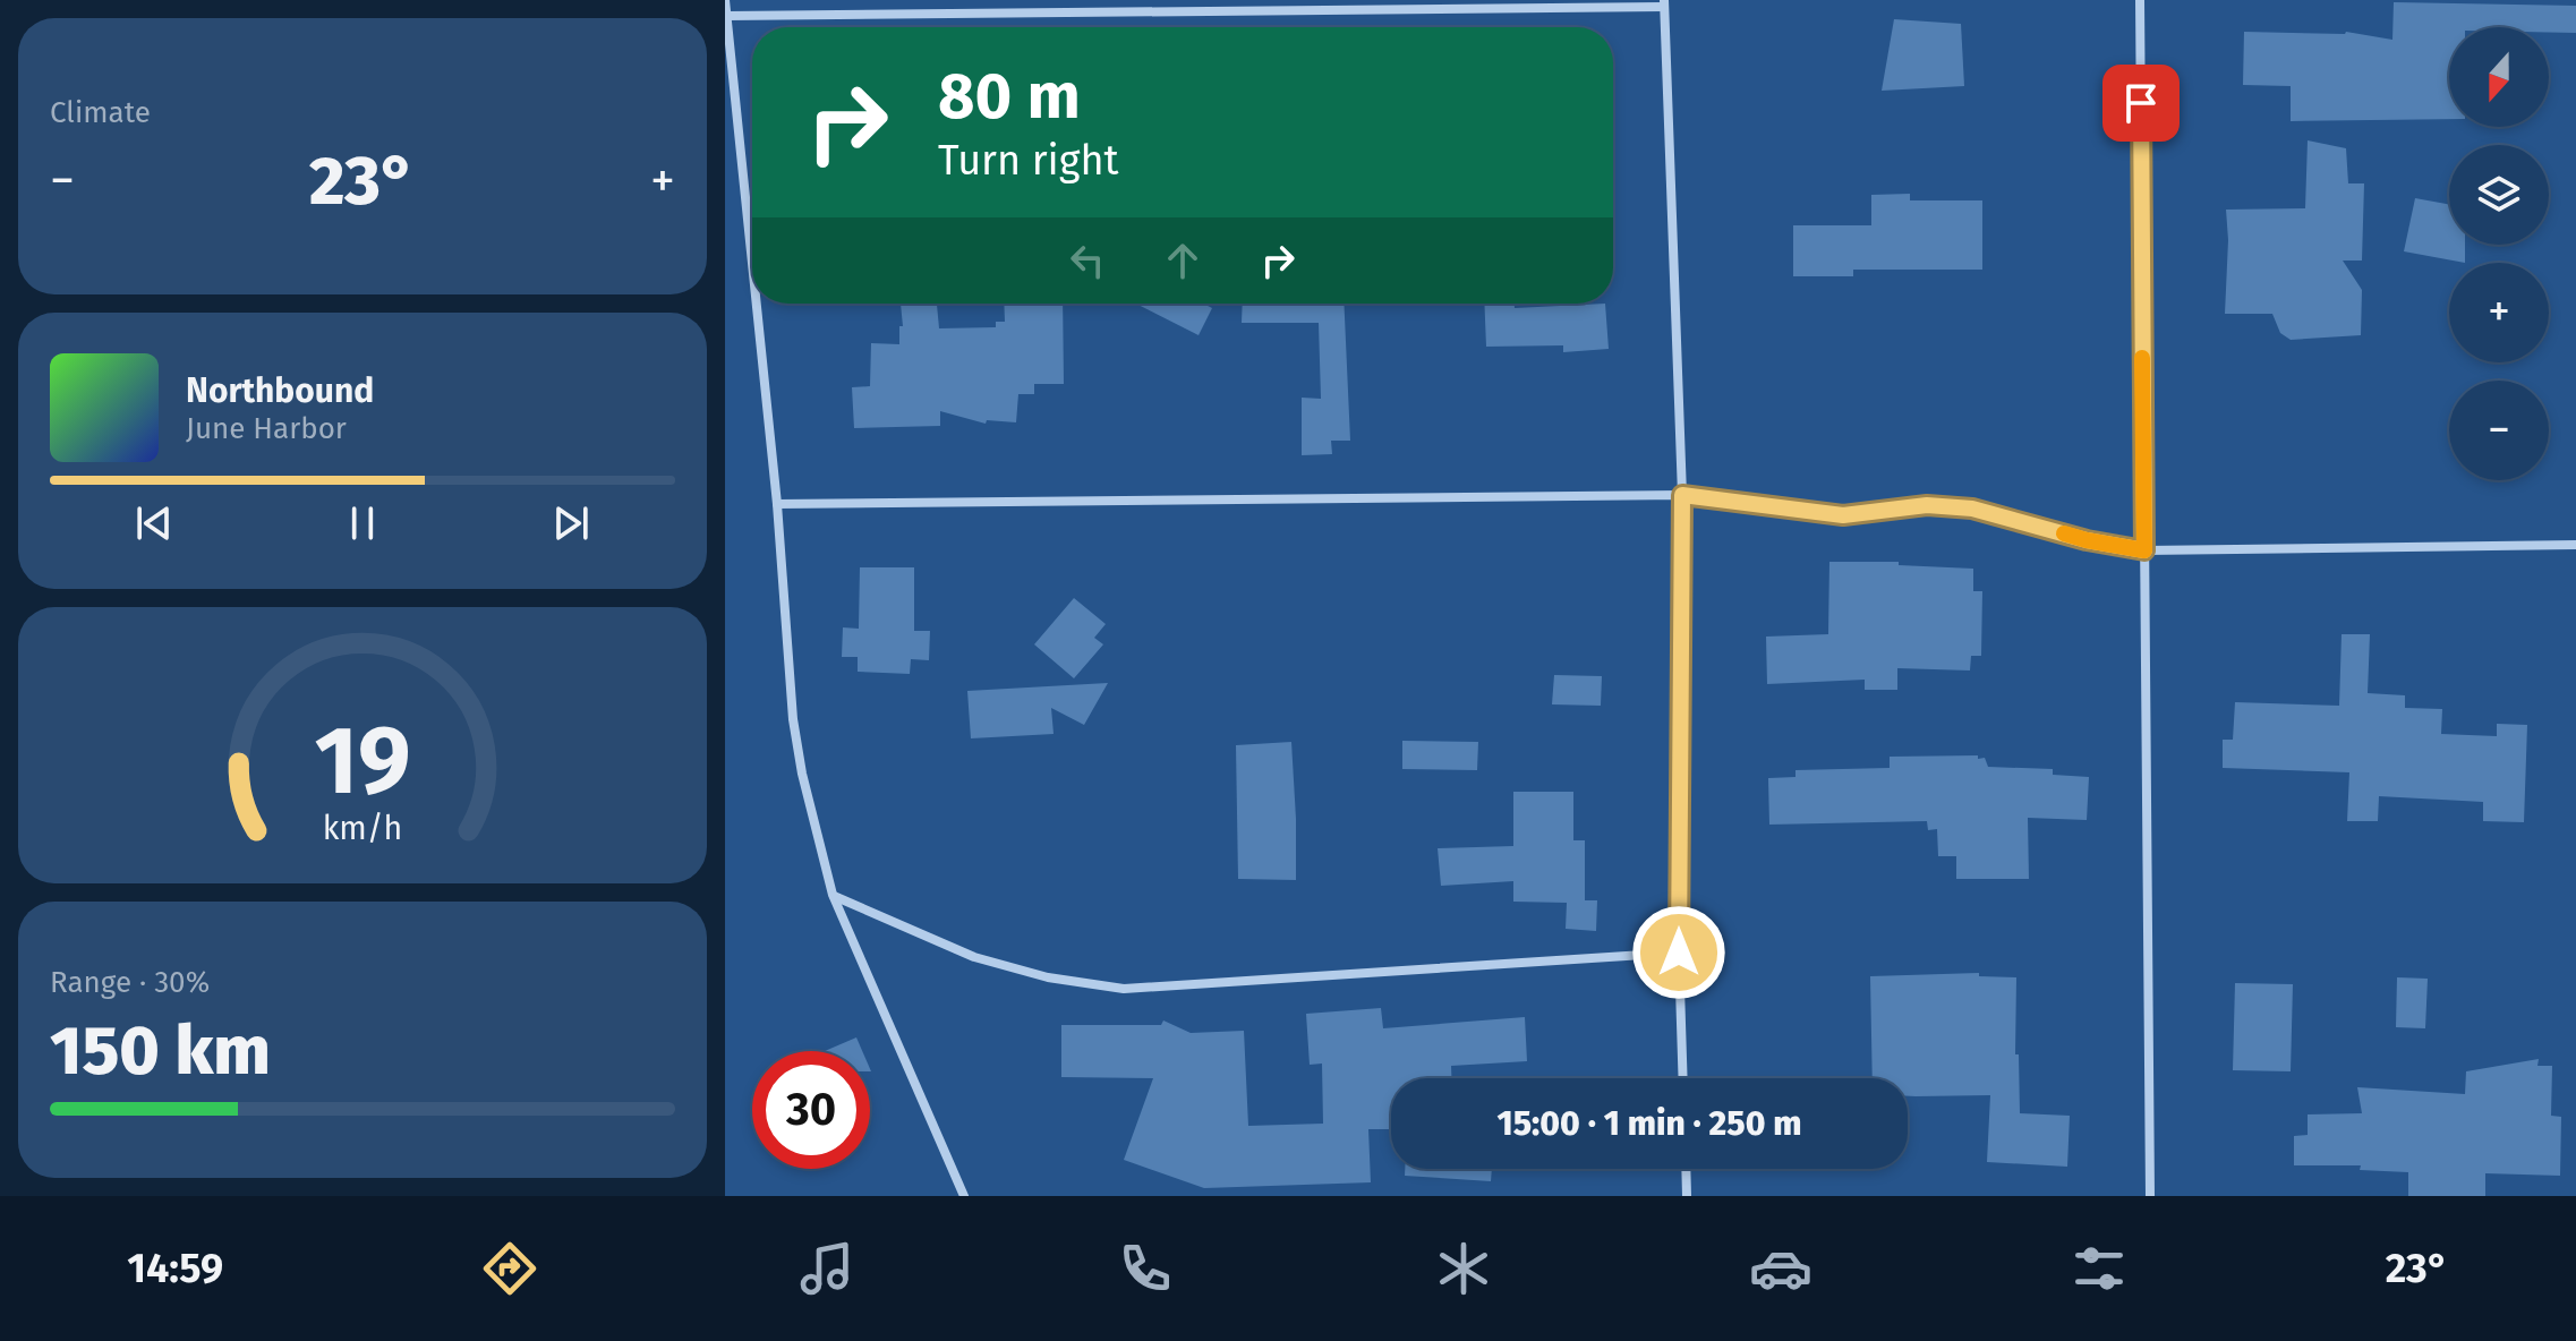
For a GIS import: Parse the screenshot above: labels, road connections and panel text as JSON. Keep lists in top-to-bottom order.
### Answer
{
  "north": "bottom",
  "page": {
    "tile": [
      "Climate",
      ["Range · 30%", "150 km"]
    ],
    "map_buttons": ["+", "−"],
    "turn": ["80 m", "Turn right"],
    "heat": ["−", "23°", "+"],
    "song": ["Northbound", "June Harbor"],
    "limit": "30",
    "trip": "15:00 · 1 min · 250 m",
    "tabs": ["14:59", "23°"],
    "gauge": ["19", "km/h"]
  }
}
